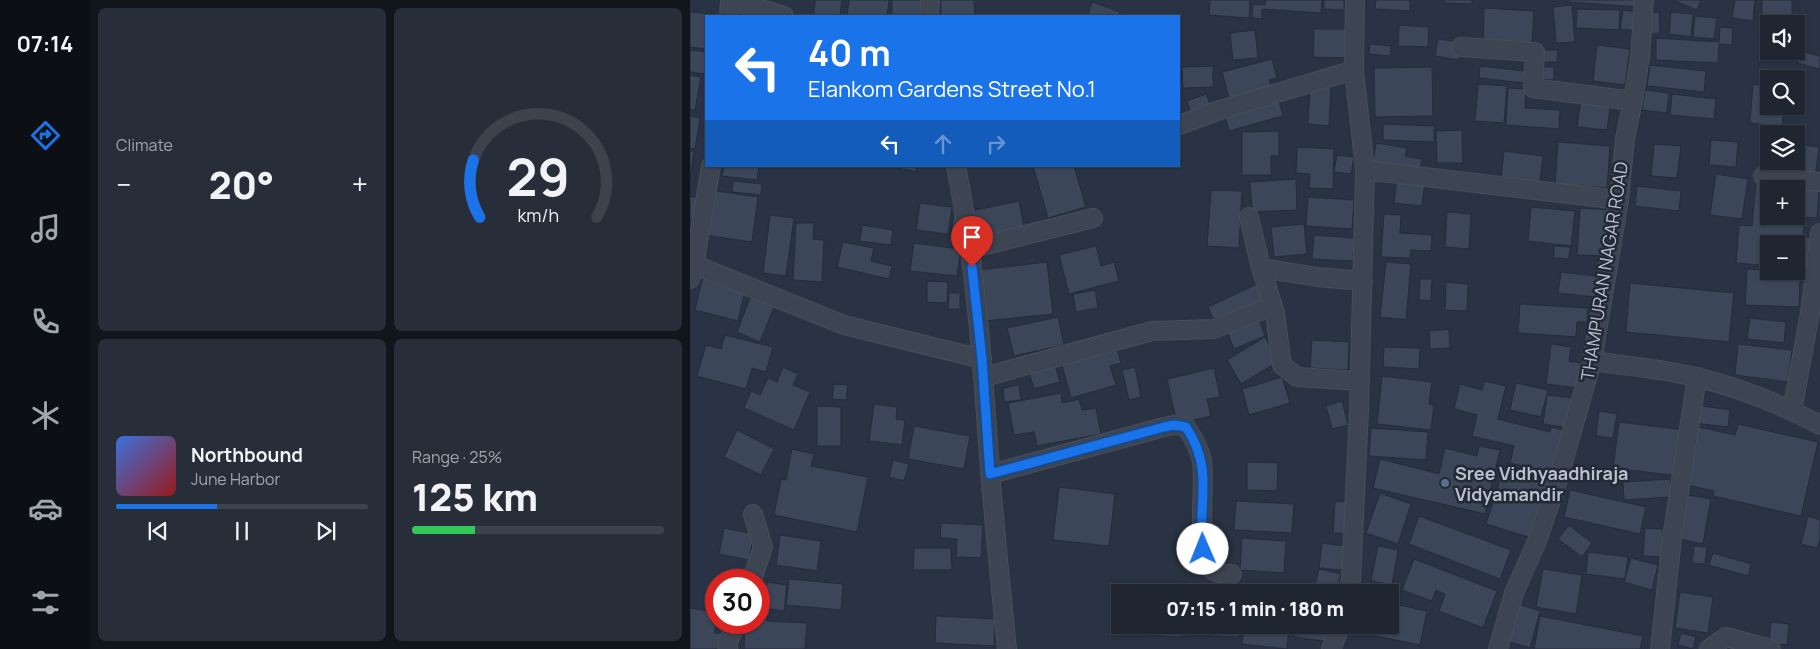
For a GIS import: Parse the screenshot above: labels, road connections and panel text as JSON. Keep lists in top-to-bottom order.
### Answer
{
  "streets": {
    "street": ["THAMPURAN NAGAR ROAD"]
  },
  "places": ["Sree Vidhyaadhiraja Vidyamandir"],
  "page": {
    "tabs": "07:14",
    "tile": [
      "Climate",
      ["Range · 25%", "125 km"]
    ],
    "map_buttons": ["+", "−"],
    "turn": ["40 m", "Elankom Gardens Street No.1"],
    "heat": ["−", "20°", "+"],
    "song": ["Northbound", "June Harbor"],
    "limit": "30",
    "trip": "07:15 · 1 min · 180 m",
    "gauge": ["29", "km/h"]
  }
}
